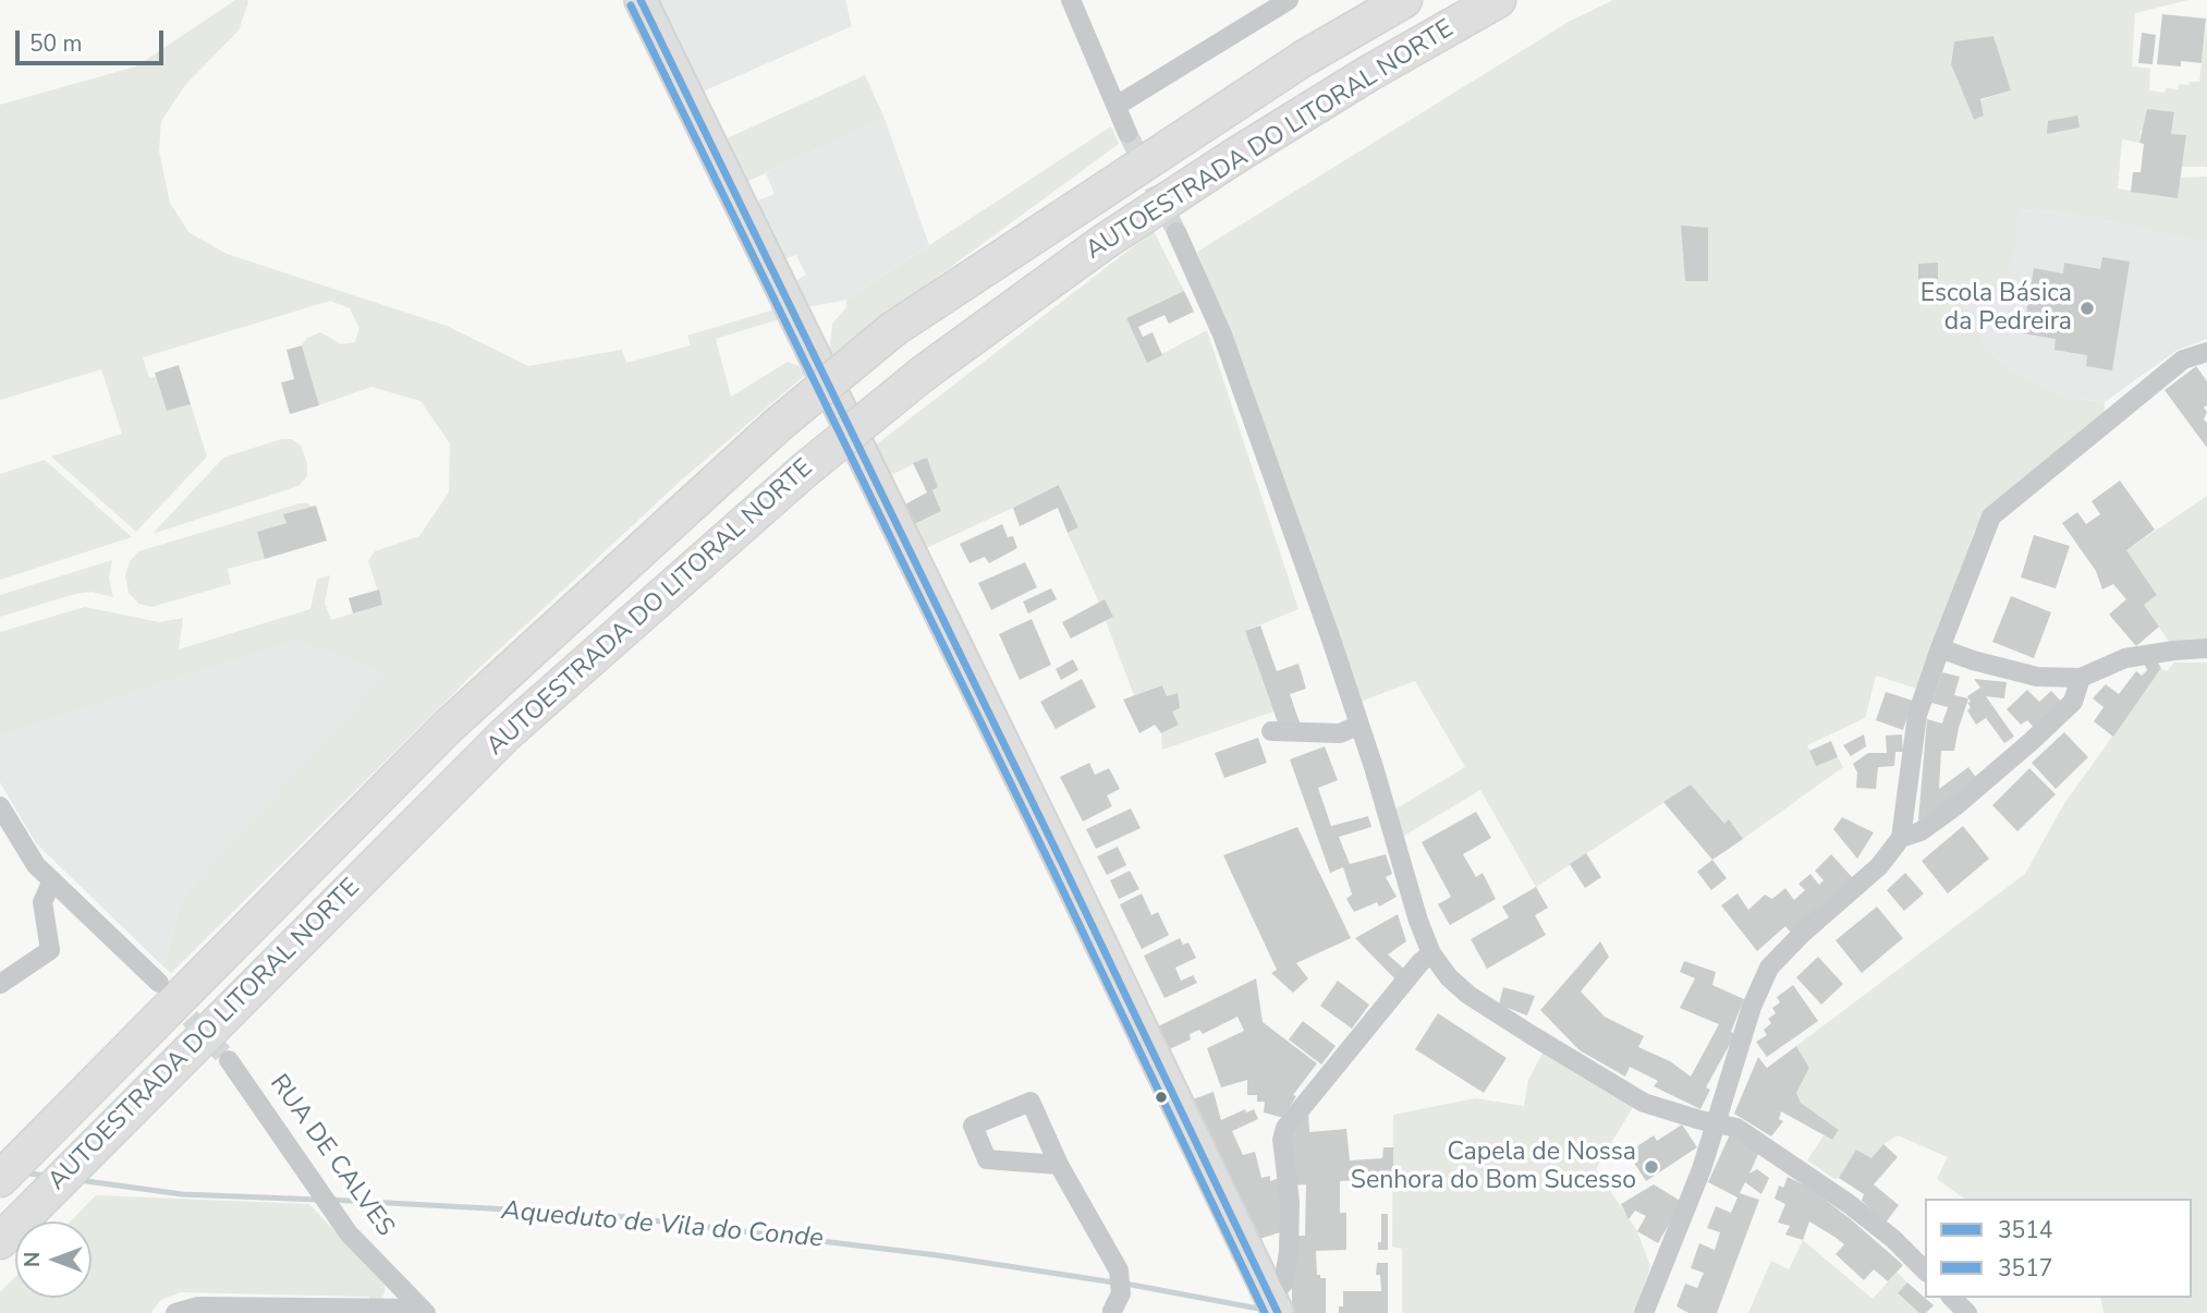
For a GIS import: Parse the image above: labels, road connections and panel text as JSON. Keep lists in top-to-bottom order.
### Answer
{
  "streets": {
    "highway": ["AUTOESTRADA DO LITORAL NORTE"],
    "street": ["RUA DE CALVES"]
  },
  "water": ["Aqueduto de Vila do Conde"],
  "places": ["Escola Básica da Pedreira", "Capela de Nossa Senhora do Bom Sucesso"],
  "lines": ["transit line 3514", "transit line 3517"],
  "legend": ["3514", "3517"],
  "scale_bar": "50 m",
  "north": "left"
}
